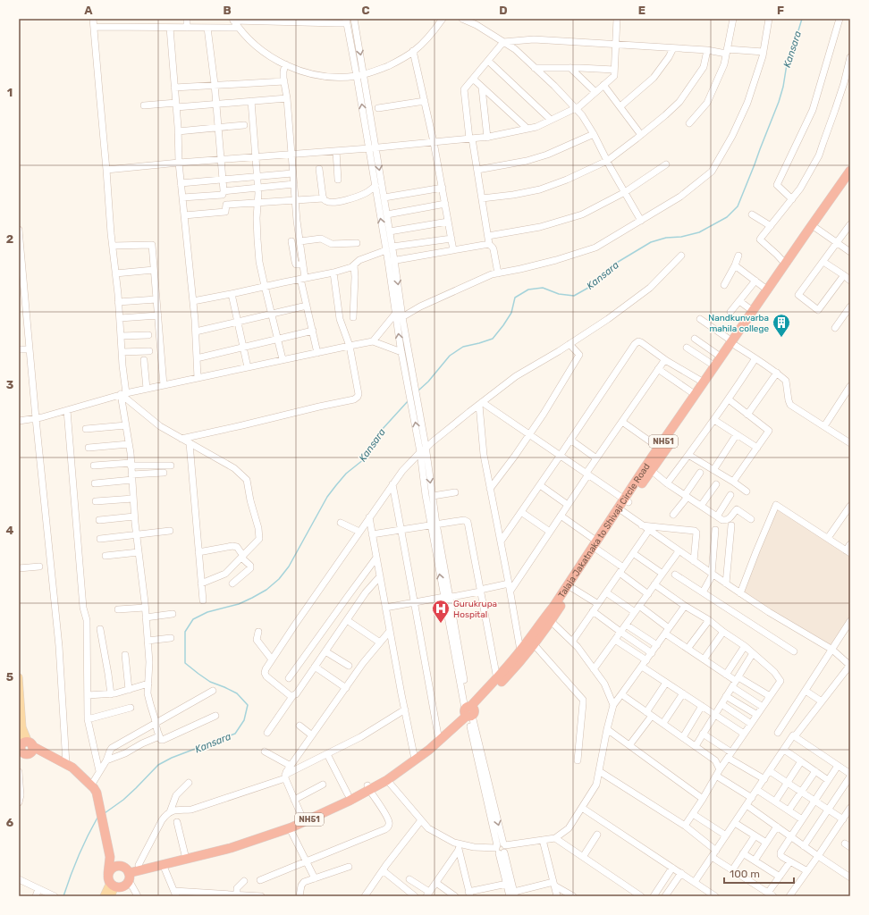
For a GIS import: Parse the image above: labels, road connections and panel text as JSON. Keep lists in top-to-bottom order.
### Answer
{
  "streets": {
    "highway": ["NH51", "Talaja Jakatnaka to Shivaji Circle Road"]
  },
  "crossings": [
    ["NH51", "Talaja Jakatnaka to Shivaji Circle Road"]
  ],
  "water": ["Kansara"],
  "places": {
    "building": ["Nandkunvarba mahila college"],
    "hospital": ["Gurukrupa Hospital"]
  },
  "scale_bar": "100 m",
  "grid": {
    "columns": [
      "A",
      "B",
      "C",
      "D",
      "E",
      "F"
    ],
    "rows": [
      "1",
      "2",
      "3",
      "4",
      "5",
      "6"
    ]
  }
}
